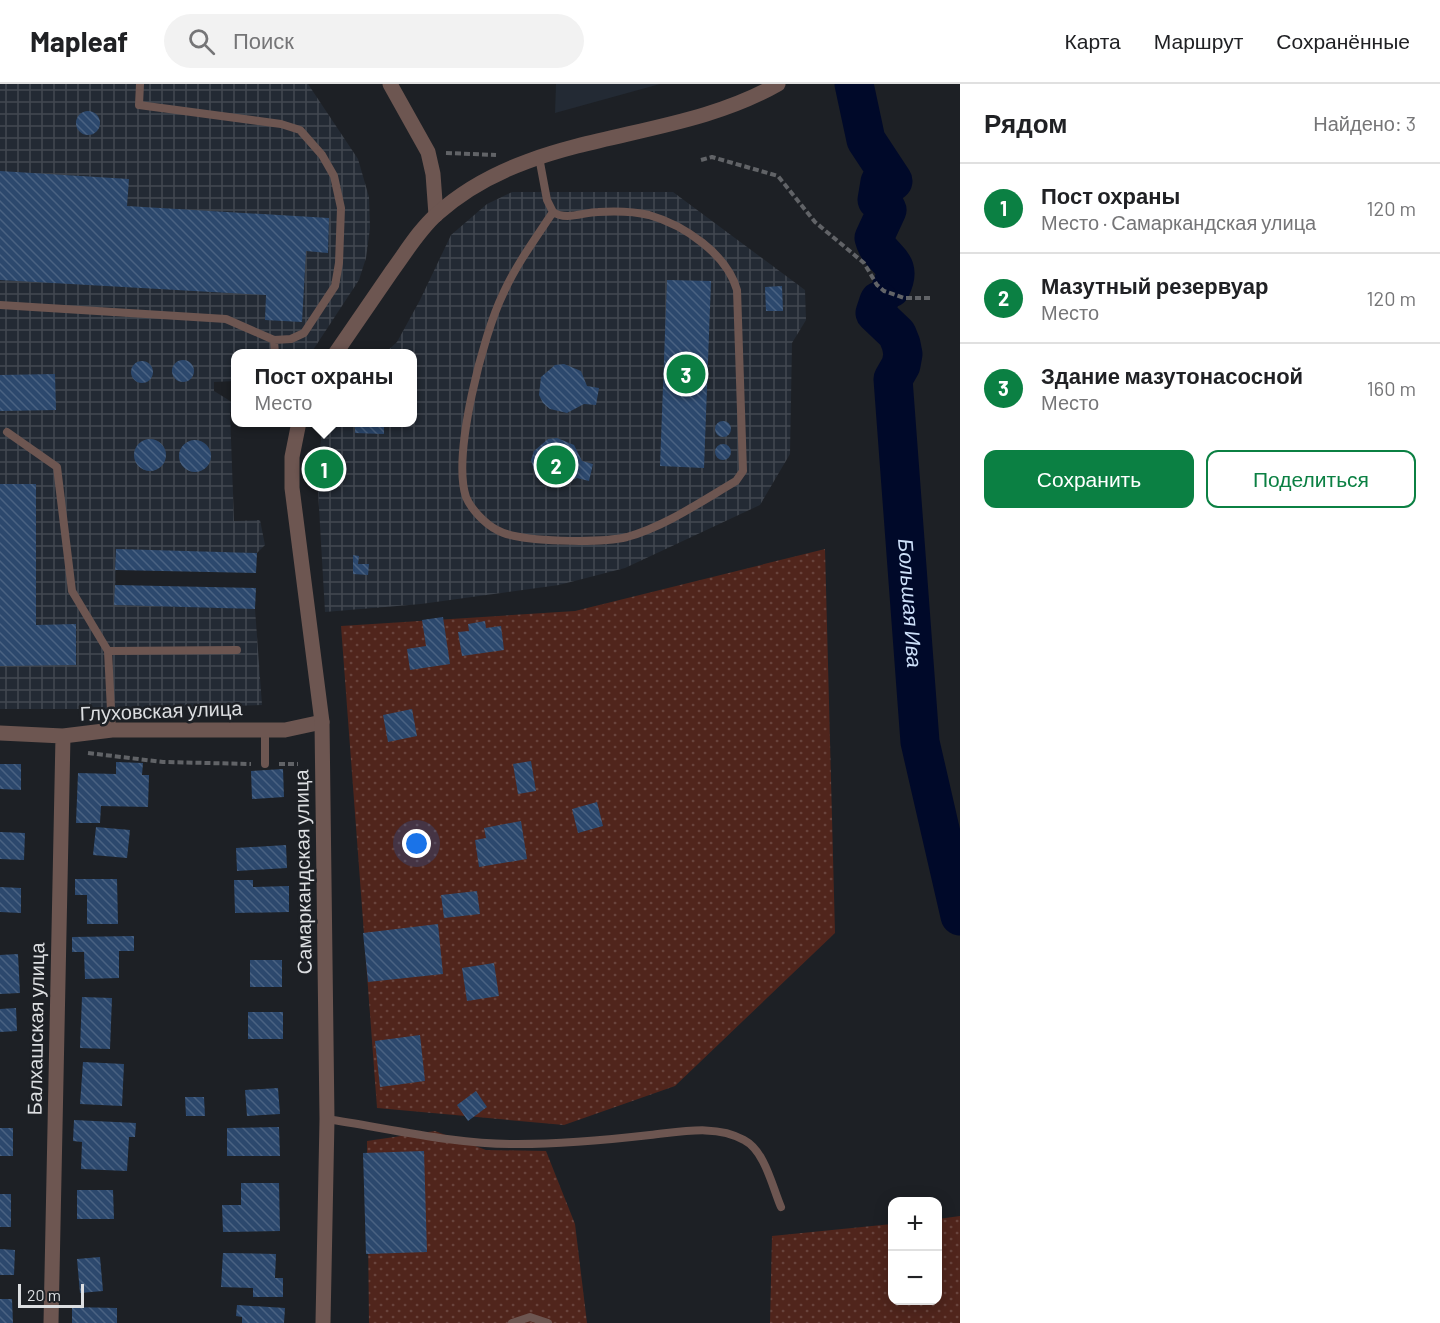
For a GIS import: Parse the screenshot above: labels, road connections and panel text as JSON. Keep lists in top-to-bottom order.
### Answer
{
  "streets": {
    "street": ["Глуховская улица", "Самаркандская улица", "Балхашская улица"]
  },
  "crossings": [
    ["Глуховская улица", "Самаркандская улица"],
    ["Глуховская улица", "Балхашская улица"]
  ],
  "water": ["Большая Ива"],
  "scale_bar": "20 m",
  "page": {
    "header": "Mapleaf",
    "search": "Поиск",
    "nav": ["Карта", "Маршрут", "Сохранённые"],
    "heading": ["Рядом", "Найдено: 3"],
    "list": [
      {
        "mark": "1",
        "name": "Пост охраны",
        "note": "Место · Самаркандская улица",
        "value": "120 m"
      },
      {
        "mark": "2",
        "name": "Мазутный резервуар",
        "note": "Место",
        "value": "120 m"
      },
      {
        "mark": "3",
        "name": "Здание мазутонасосной",
        "note": "Место",
        "value": "160 m"
      }
    ],
    "popup": ["Пост охраны", "Место"],
    "pins": ["3", "2", "1"],
    "buttons": ["Сохранить", "Поделиться"],
    "map_buttons": ["+", "−"],
    "scale": "20 m"
  }
}
